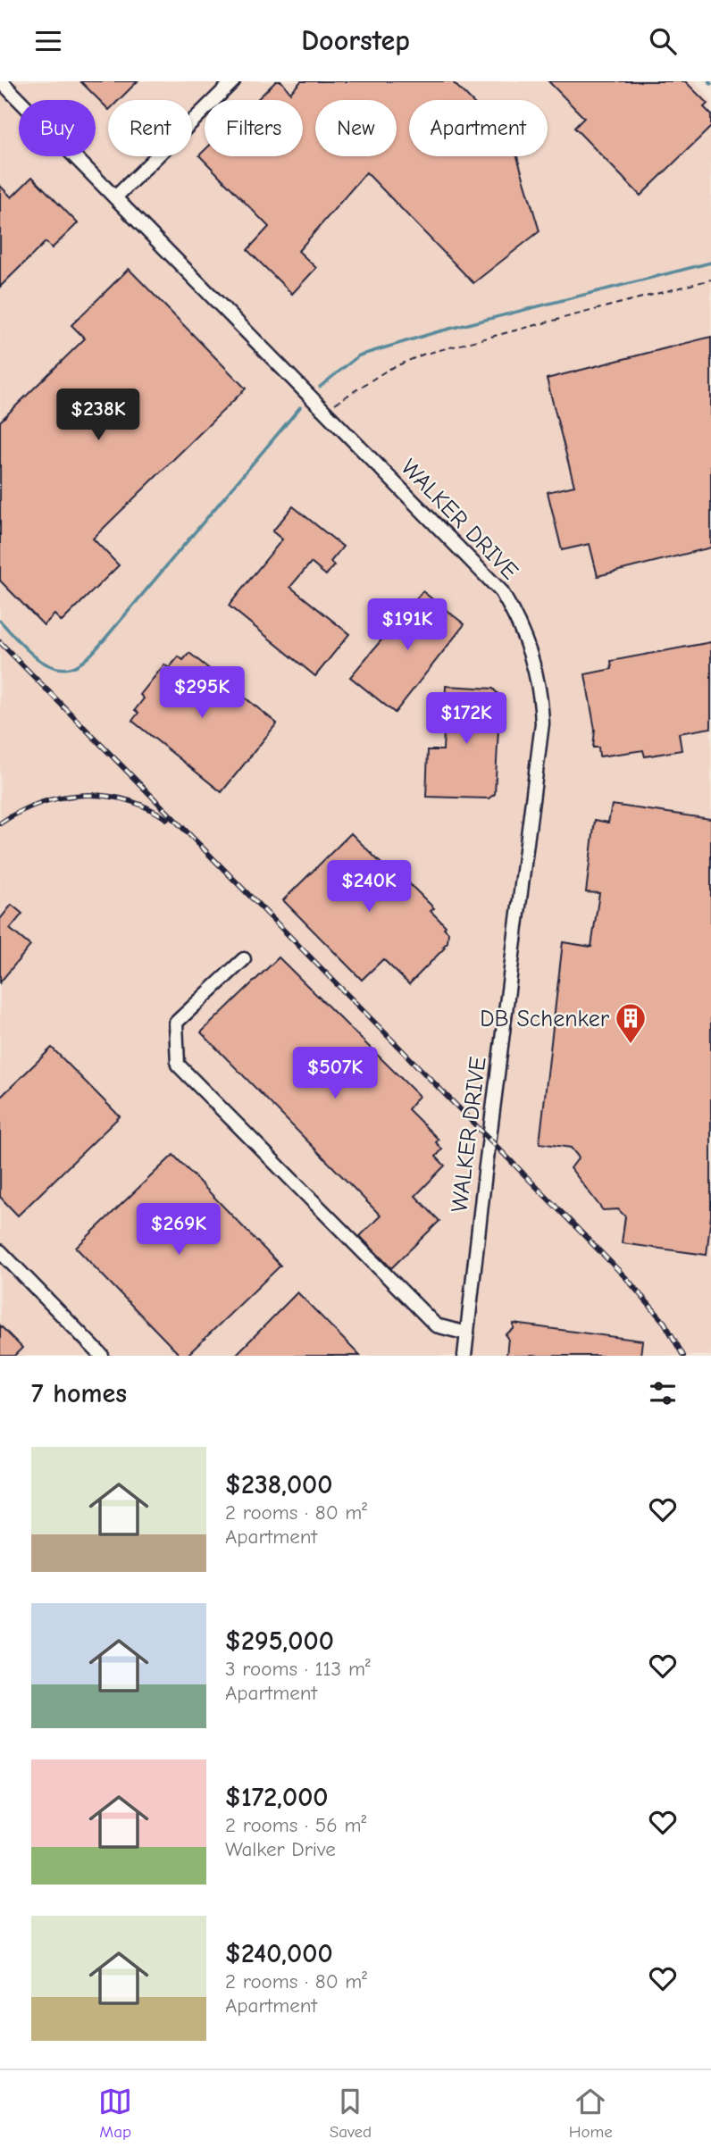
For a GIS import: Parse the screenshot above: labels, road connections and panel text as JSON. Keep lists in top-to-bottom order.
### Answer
{
  "streets": {
    "street": ["WALKER DRIVE"]
  },
  "places": {
    "building": ["DB Schenker"]
  },
  "page": {
    "header": "Doorstep",
    "chip": [
      "Buy",
      "Rent",
      "Filters",
      "New",
      "Apartment"
    ],
    "price": [
      "$238K",
      "$191K",
      "$295K",
      "$172K",
      "$240K",
      "$507K",
      "$269K"
    ],
    "heading": "7 homes",
    "list": [
      {
        "name": "$238,000",
        "note": "2 rooms · 80 m² · Apartment"
      },
      {
        "name": "$295,000",
        "note": "3 rooms · 113 m² · Apartment"
      },
      {
        "name": "$172,000",
        "note": "2 rooms · 56 m² · Walker Drive"
      },
      {
        "name": "$240,000",
        "note": "2 rooms · 80 m² · Apartment"
      }
    ],
    "tabs": ["Map", "Saved", "Home"]
  }
}
